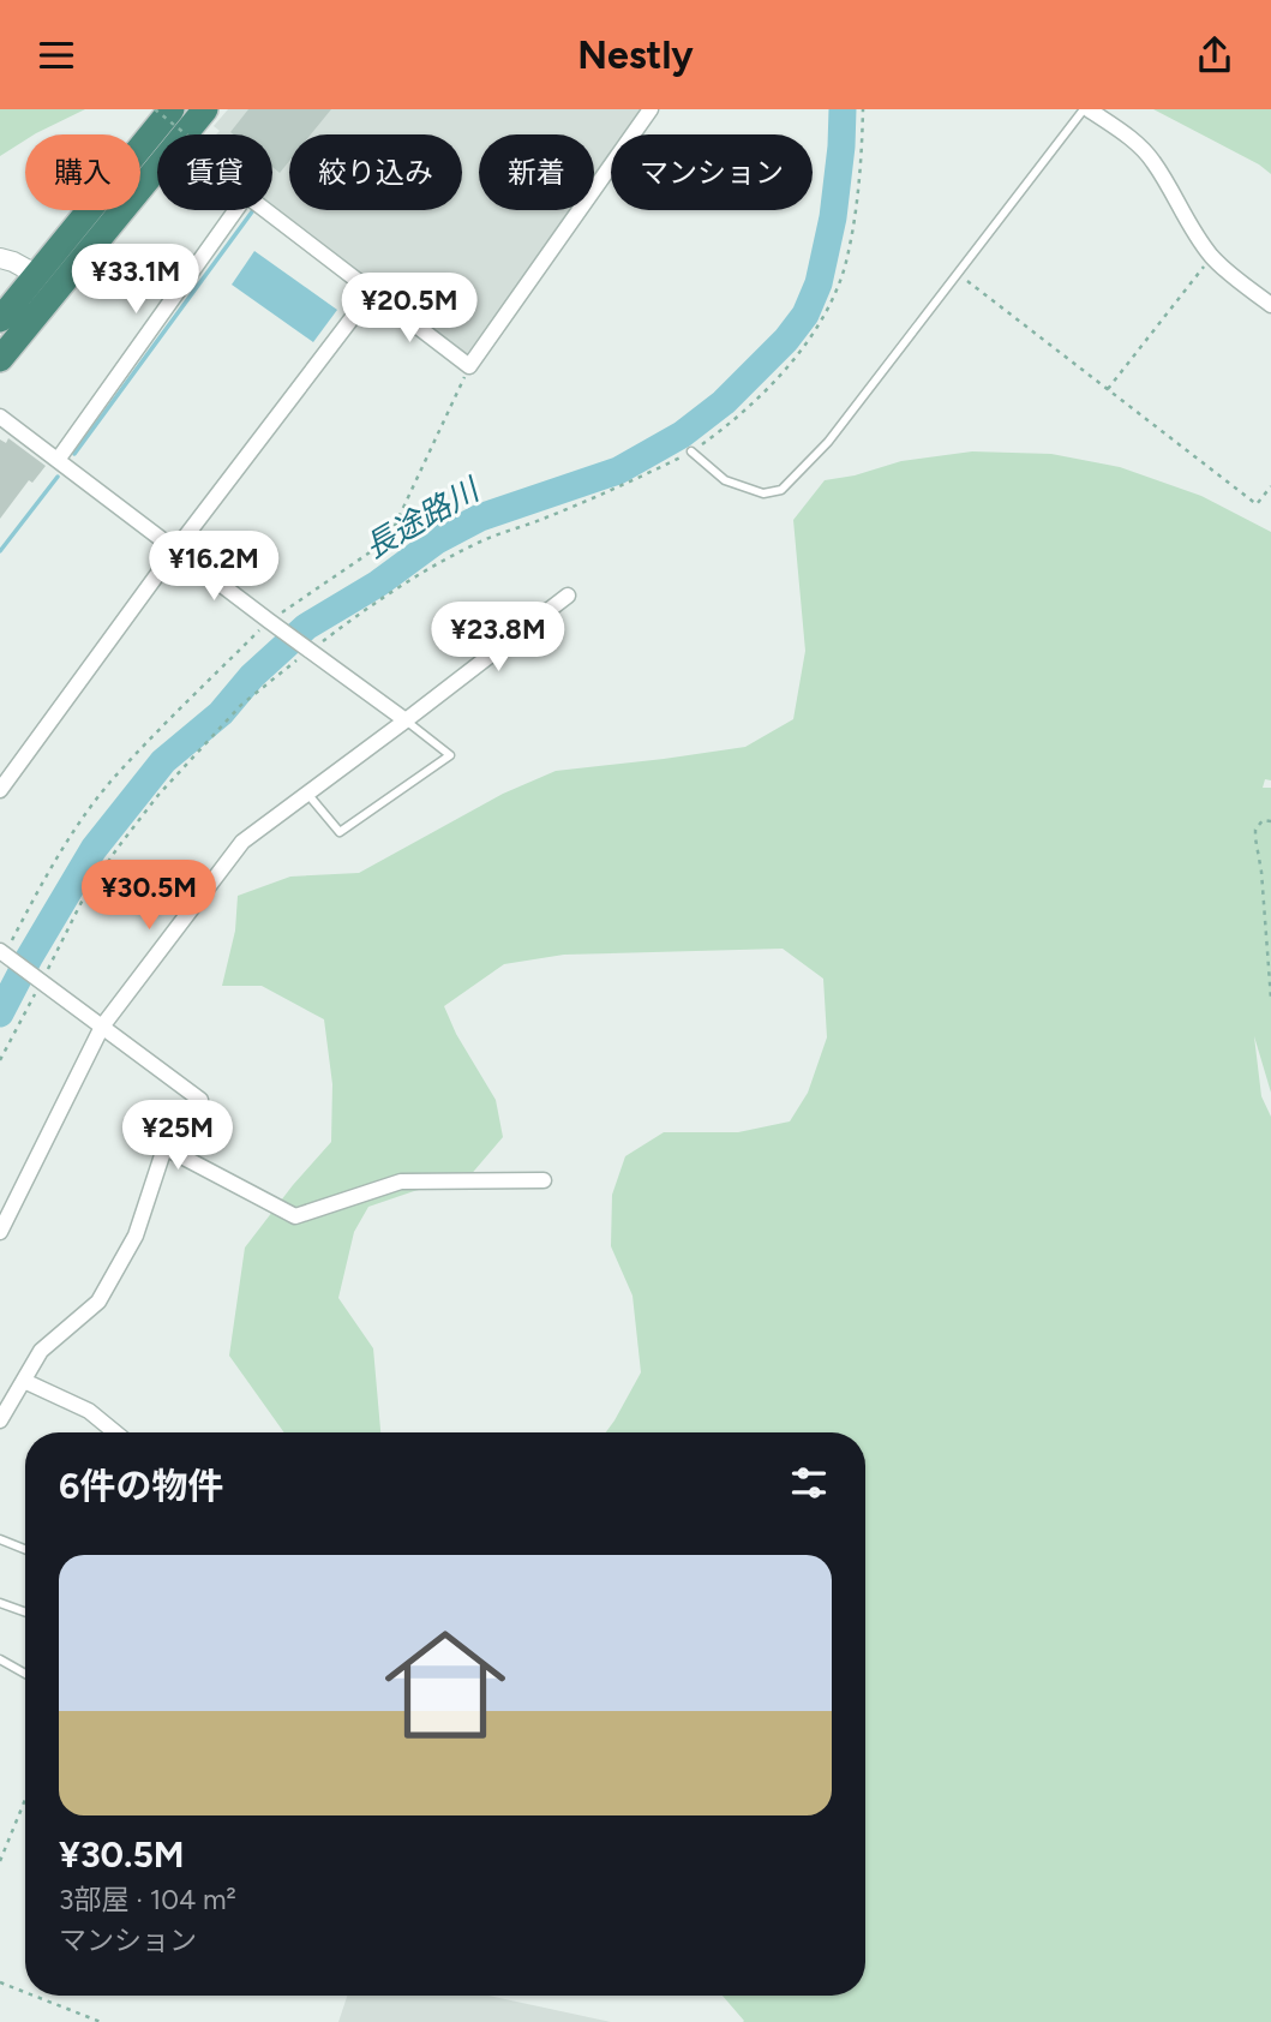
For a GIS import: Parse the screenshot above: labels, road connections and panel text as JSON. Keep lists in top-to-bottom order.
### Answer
{
  "water": ["長途路川"],
  "page": {
    "header": "Nestly",
    "chip": [
      "購入",
      "賃貸",
      "絞り込み",
      "新着",
      "マンション"
    ],
    "price": [
      "¥33.1M",
      "¥20.5M",
      "¥16.2M",
      "¥23.8M",
      "¥30.5M",
      "¥25M"
    ],
    "heading": "6件の物件",
    "list": [
      {
        "name": "¥30.5M",
        "note": "3部屋 · 104 m² · マンション"
      }
    ]
  }
}
